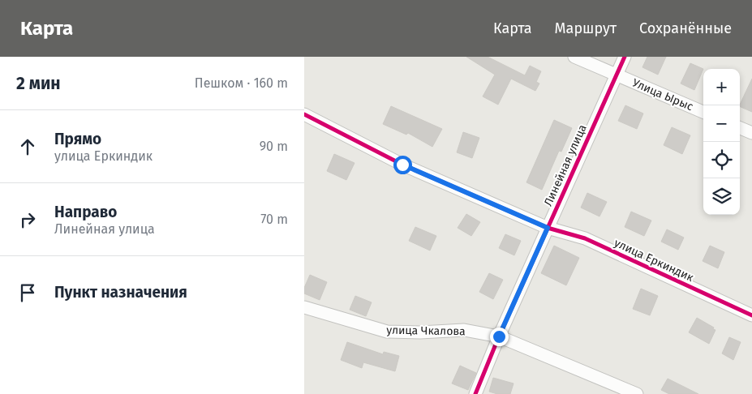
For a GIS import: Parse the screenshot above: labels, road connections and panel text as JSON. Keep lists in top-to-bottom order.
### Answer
{
  "streets": {
    "street": [
      "Улица Ырыс",
      "Линейная улица",
      "улица Еркиндик",
      "улица Чкалова"
    ]
  },
  "crossings": [
    ["Улица Ырыс", "Линейная улица"],
    ["Линейная улица", "улица Еркиндик"],
    ["Линейная улица", "улица Чкалова"]
  ],
  "page": {
    "header": "Карта",
    "nav": ["Карта", "Маршрут", "Сохранённые"],
    "heading": ["2 мин", "Пешком · 160 m"],
    "map_buttons": ["+", "−"],
    "list": [
      ["Прямо", "улица Еркиндик", "90 m"],
      ["Направо", "Линейная улица", "70 m"],
      "Пункт назначения"
    ]
  }
}
